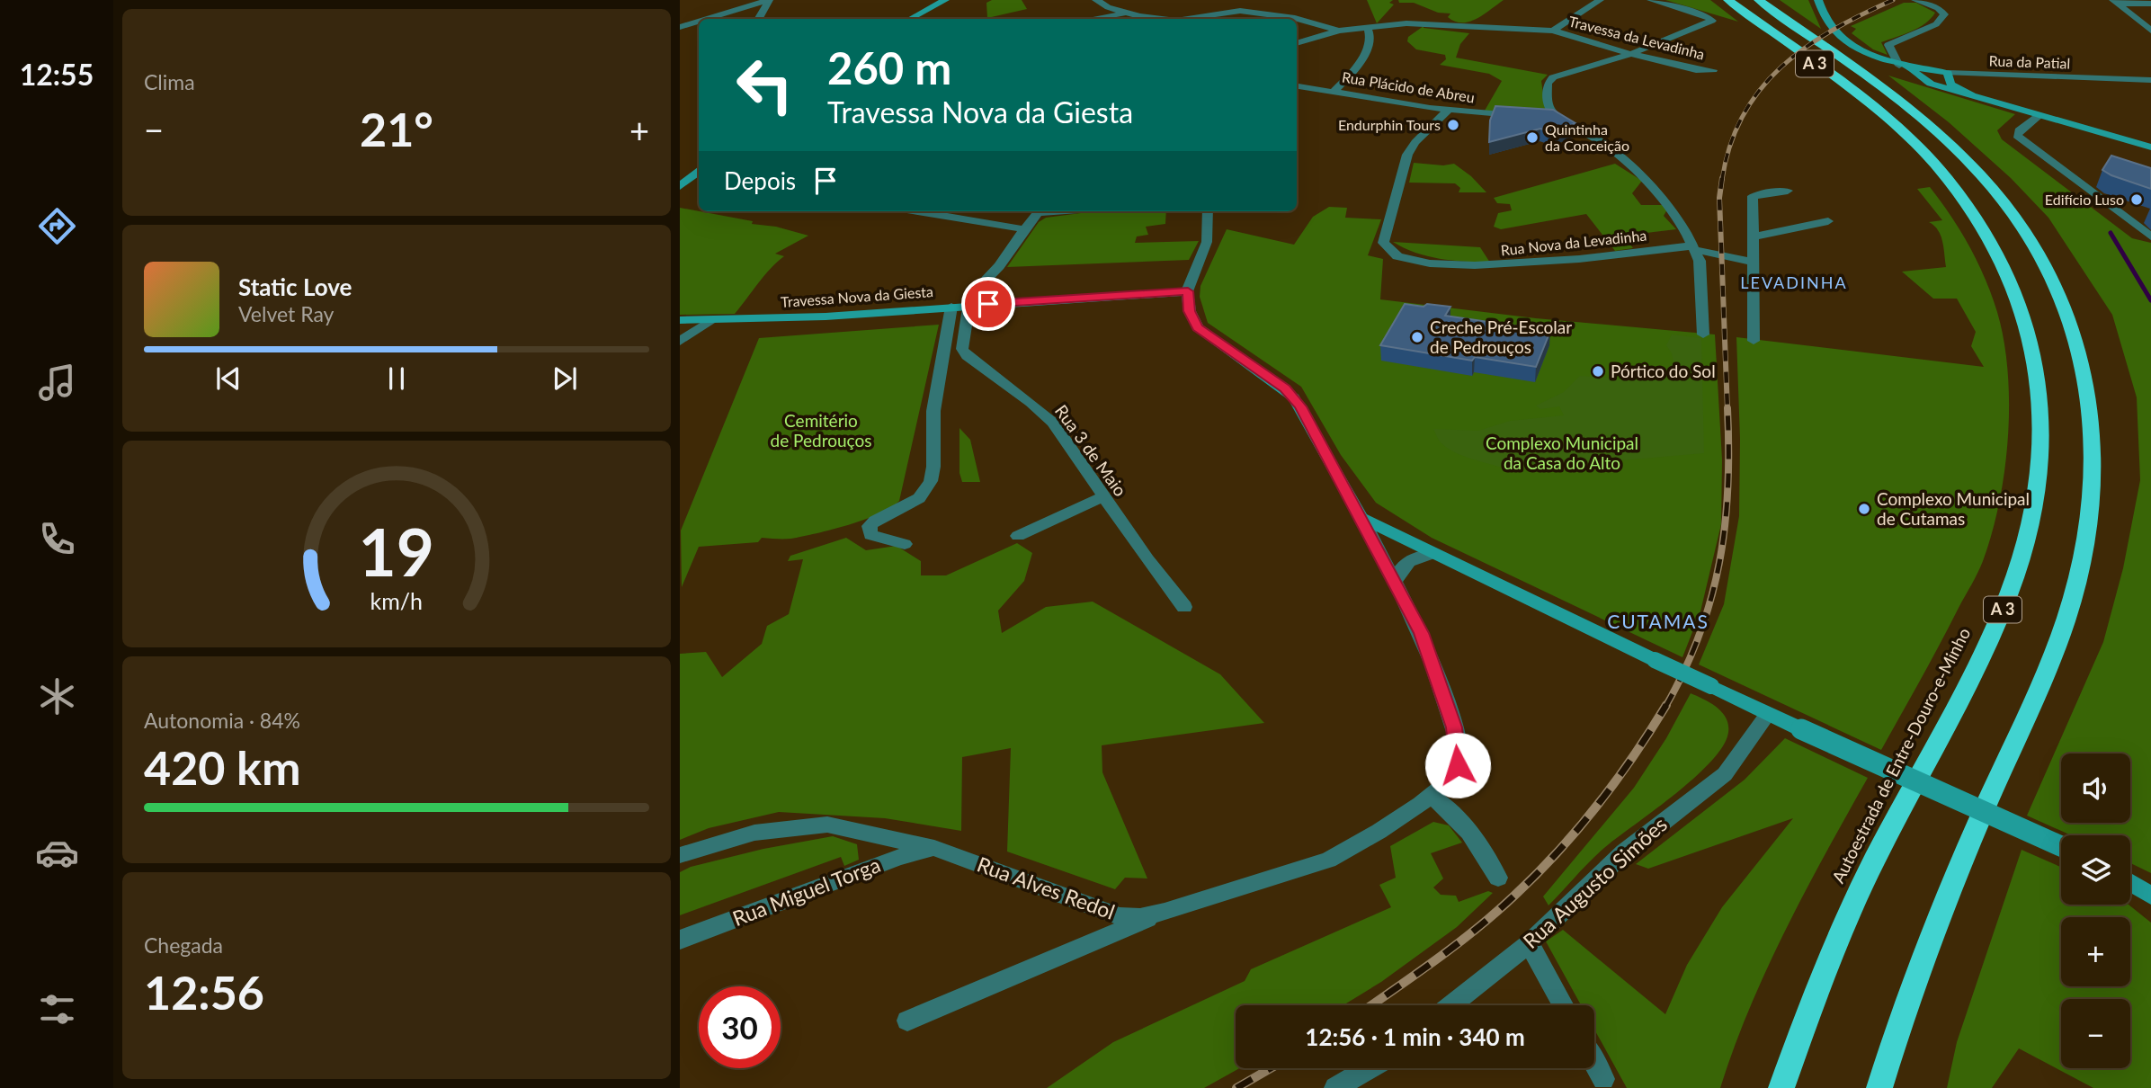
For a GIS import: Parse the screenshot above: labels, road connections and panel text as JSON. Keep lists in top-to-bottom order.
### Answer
{
  "streets": {
    "highway": ["A 3", "Autoestrada de Entre-Douro-e-Minho"],
    "street": [
      "Travessa da Levadinha",
      "Rua da Patial",
      "Rua Plácido de Abreu",
      "Rua Nova da Levadinha",
      "Travessa Nova da Giesta",
      "Rua 3 de Maio",
      "Rua Augusto Simões",
      "Rua Alves Redol",
      "Rua Miguel Torga"
    ]
  },
  "crossings": [
    ["Rua Plácido de Abreu", "Rua Nova da Levadinha"],
    ["Travessa Nova da Giesta", "Rua 3 de Maio"],
    ["Rua Alves Redol", "Rua Miguel Torga"]
  ],
  "districts": ["LEVADINHA", "CUTAMAS"],
  "parks": ["Cemitério de Pedrouços", "Complexo Municipal da Casa do Alto"],
  "places": [
    "Endurphin Tours",
    "Quintinha da Conceição",
    "Edifício Luso",
    "Creche Pré-Escolar de Pedrouços",
    "Pórtico do Sol",
    "Complexo Municipal de Cutamas"
  ],
  "page": {
    "tabs": "12:55",
    "tile": [
      "Clima",
      ["Autonomia · 84%", "420 km"],
      ["Chegada", "12:56"]
    ],
    "turn": ["260 m", "Travessa Nova da Giesta"],
    "heat": ["−", "21°", "+"],
    "then": "Depois",
    "song": ["Static Love", "Velvet Ray"],
    "map_buttons": ["+", "−"],
    "limit": "30",
    "trip": "12:56 · 1 min · 340 m",
    "gauge": ["19", "km/h"]
  }
}
